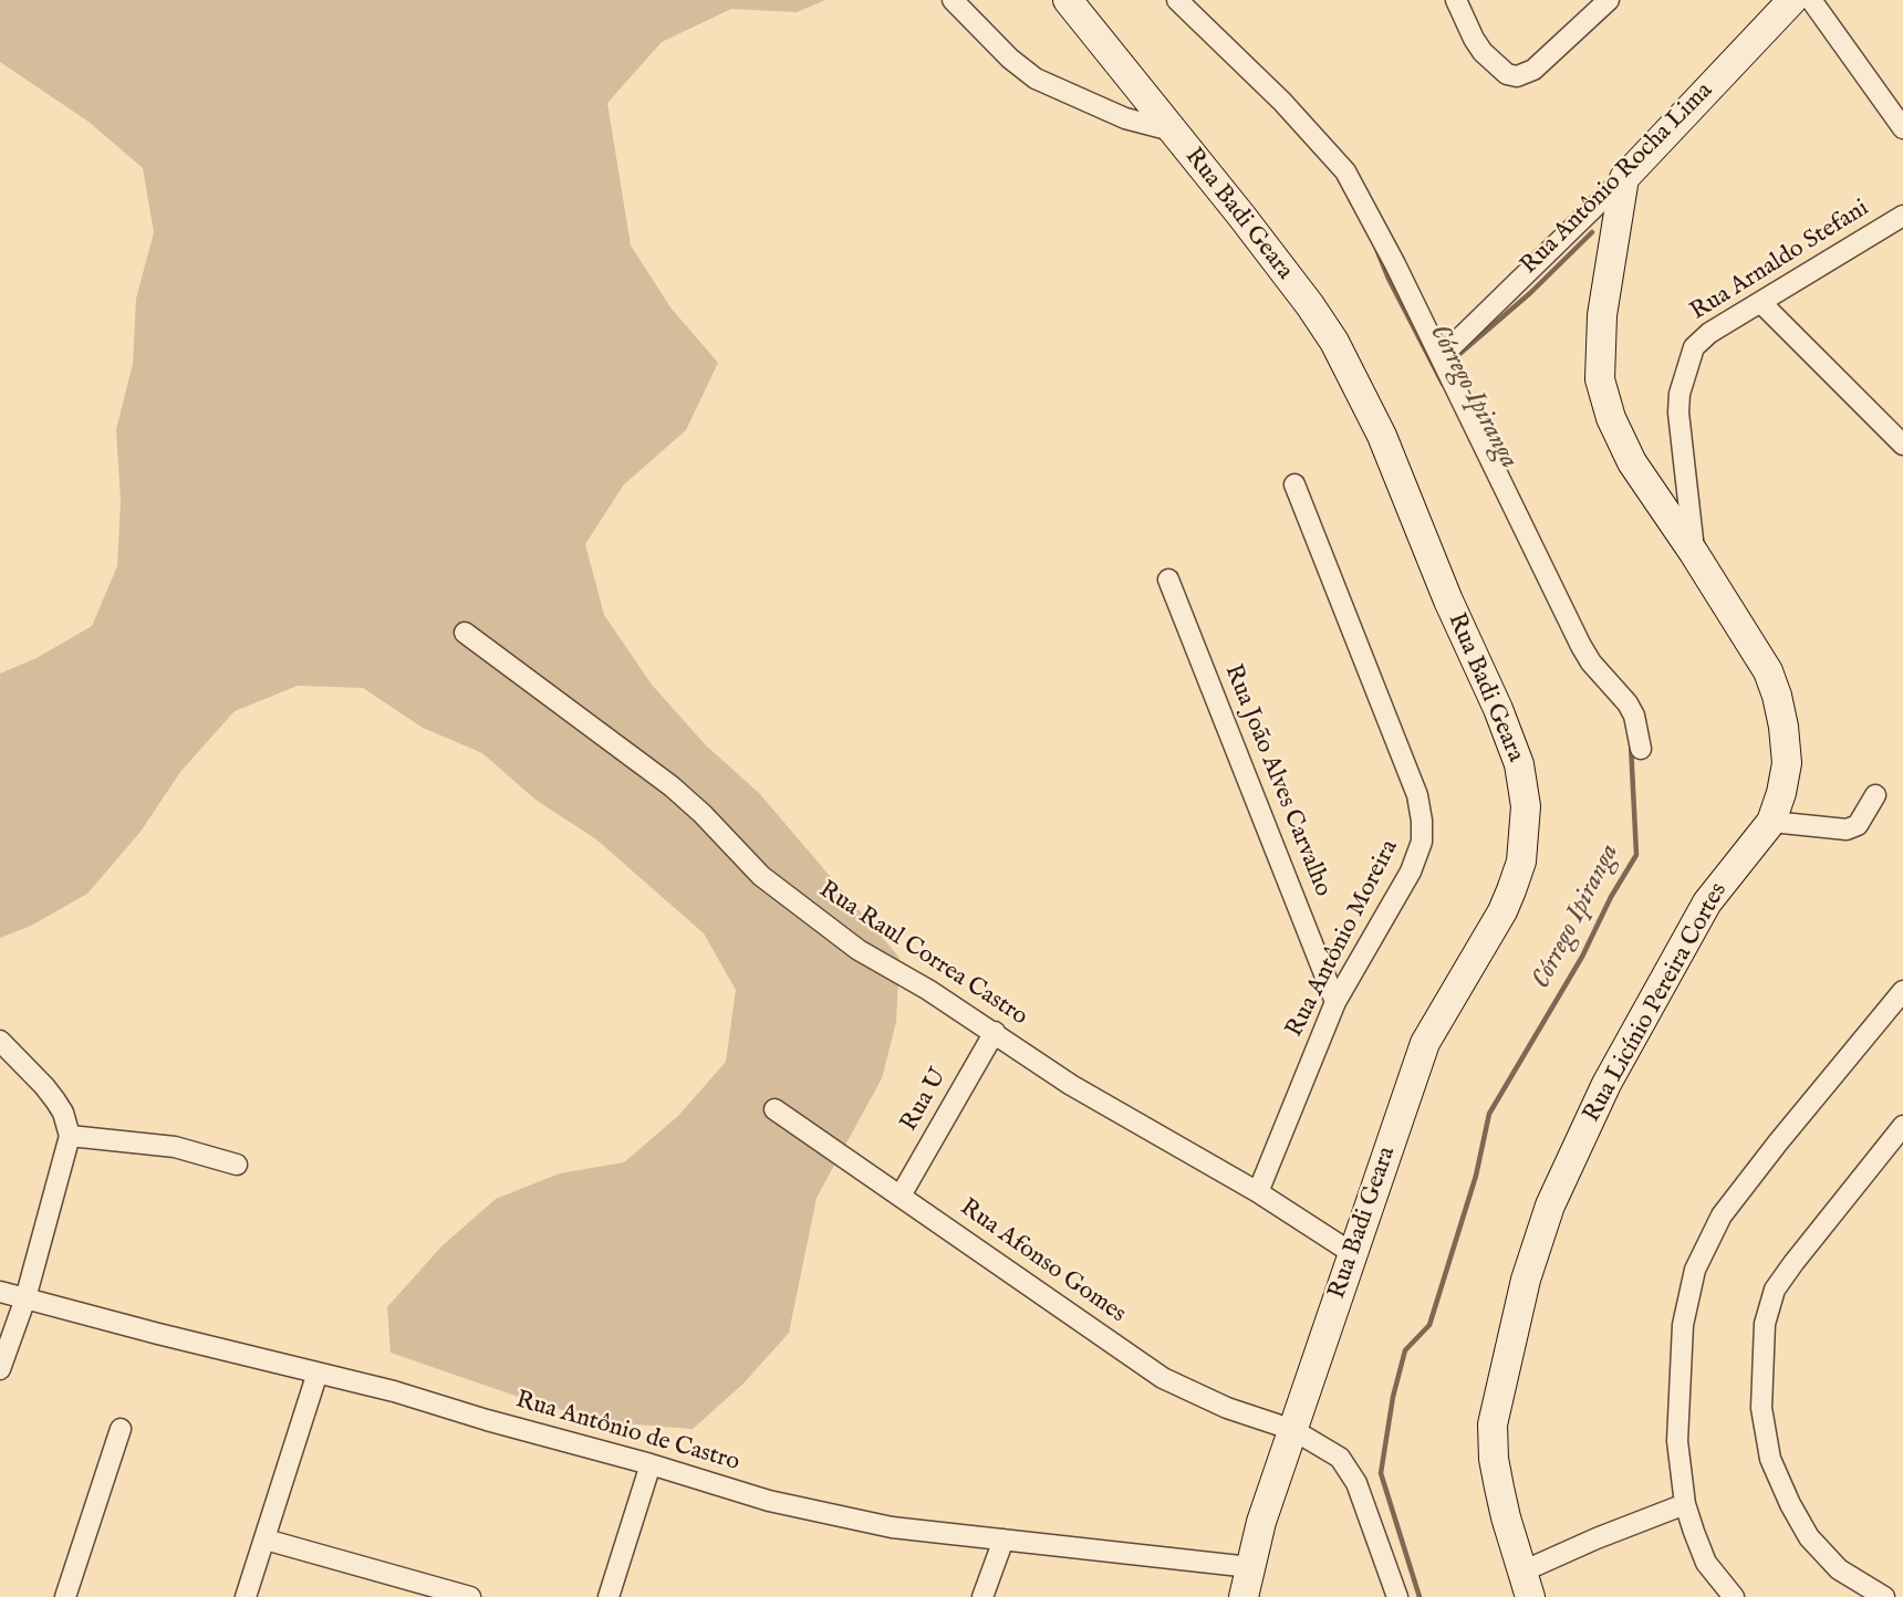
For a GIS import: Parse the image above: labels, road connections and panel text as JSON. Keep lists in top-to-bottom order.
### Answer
{
  "streets": {
    "street": [
      "Rua Antônio Rocha Lima",
      "Rua Badi Geara",
      "Rua Arnaldo Stefani",
      "Rua João Alves Carvalho",
      "Rua Antônio Moreira",
      "Rua Raul Correa Castro",
      "Rua Licínio Pereira Cortes",
      "Rua U",
      "Rua Afonso Gomes",
      "Rua Antônio de Castro"
    ]
  },
  "crossings": [
    ["Rua Antônio Rocha Lima", "Rua Licínio Pereira Cortes"],
    ["Rua Badi Geara", "Rua Raul Correa Castro"],
    ["Rua Badi Geara", "Rua Afonso Gomes"],
    ["Rua Badi Geara", "Rua Antônio de Castro"],
    ["Rua Arnaldo Stefani", "Rua Licínio Pereira Cortes"],
    ["Rua João Alves Carvalho", "Rua Antônio Moreira"],
    ["Rua Antônio Moreira", "Rua Raul Correa Castro"],
    ["Rua Raul Correa Castro", "Rua U"],
    ["Rua U", "Rua Afonso Gomes"]
  ],
  "water": ["Córrego Ipiranga"]
}
